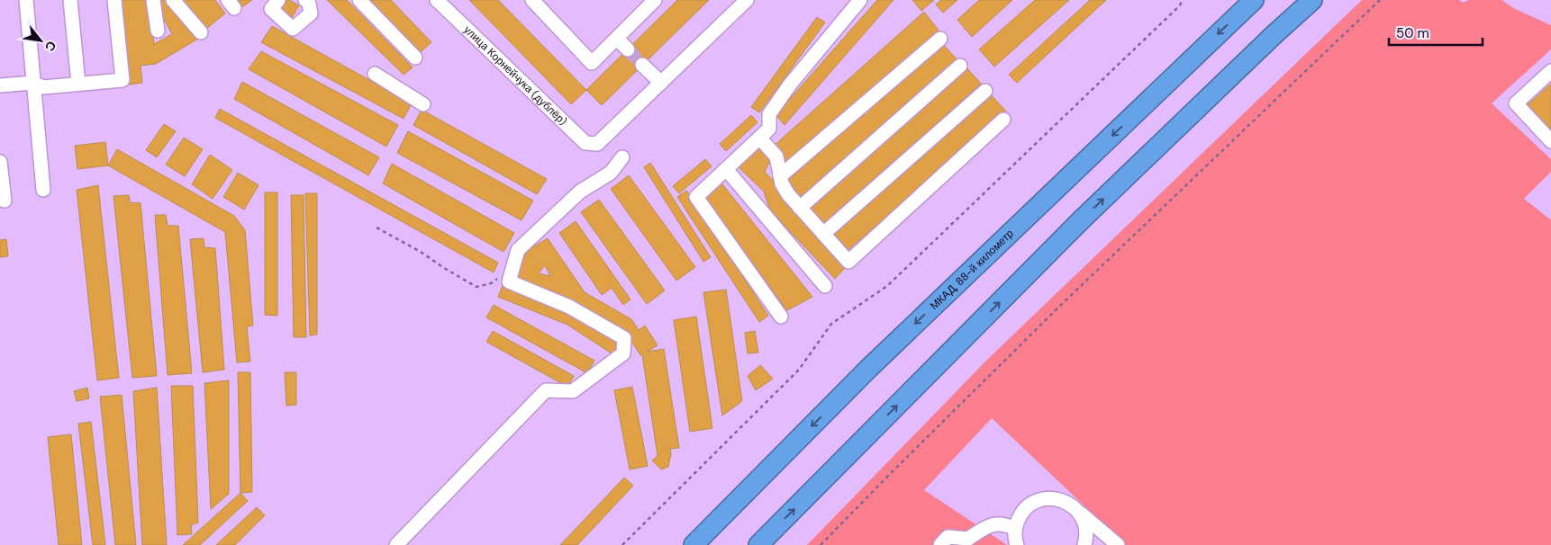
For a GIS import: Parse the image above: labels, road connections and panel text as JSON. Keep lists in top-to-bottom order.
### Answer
{
  "streets": {
    "highway": ["МКАД, 88-й километр"],
    "street": ["улица Корнейчука (дублёр)"]
  },
  "scale_bar": "50 m",
  "north": "bottom right"
}
